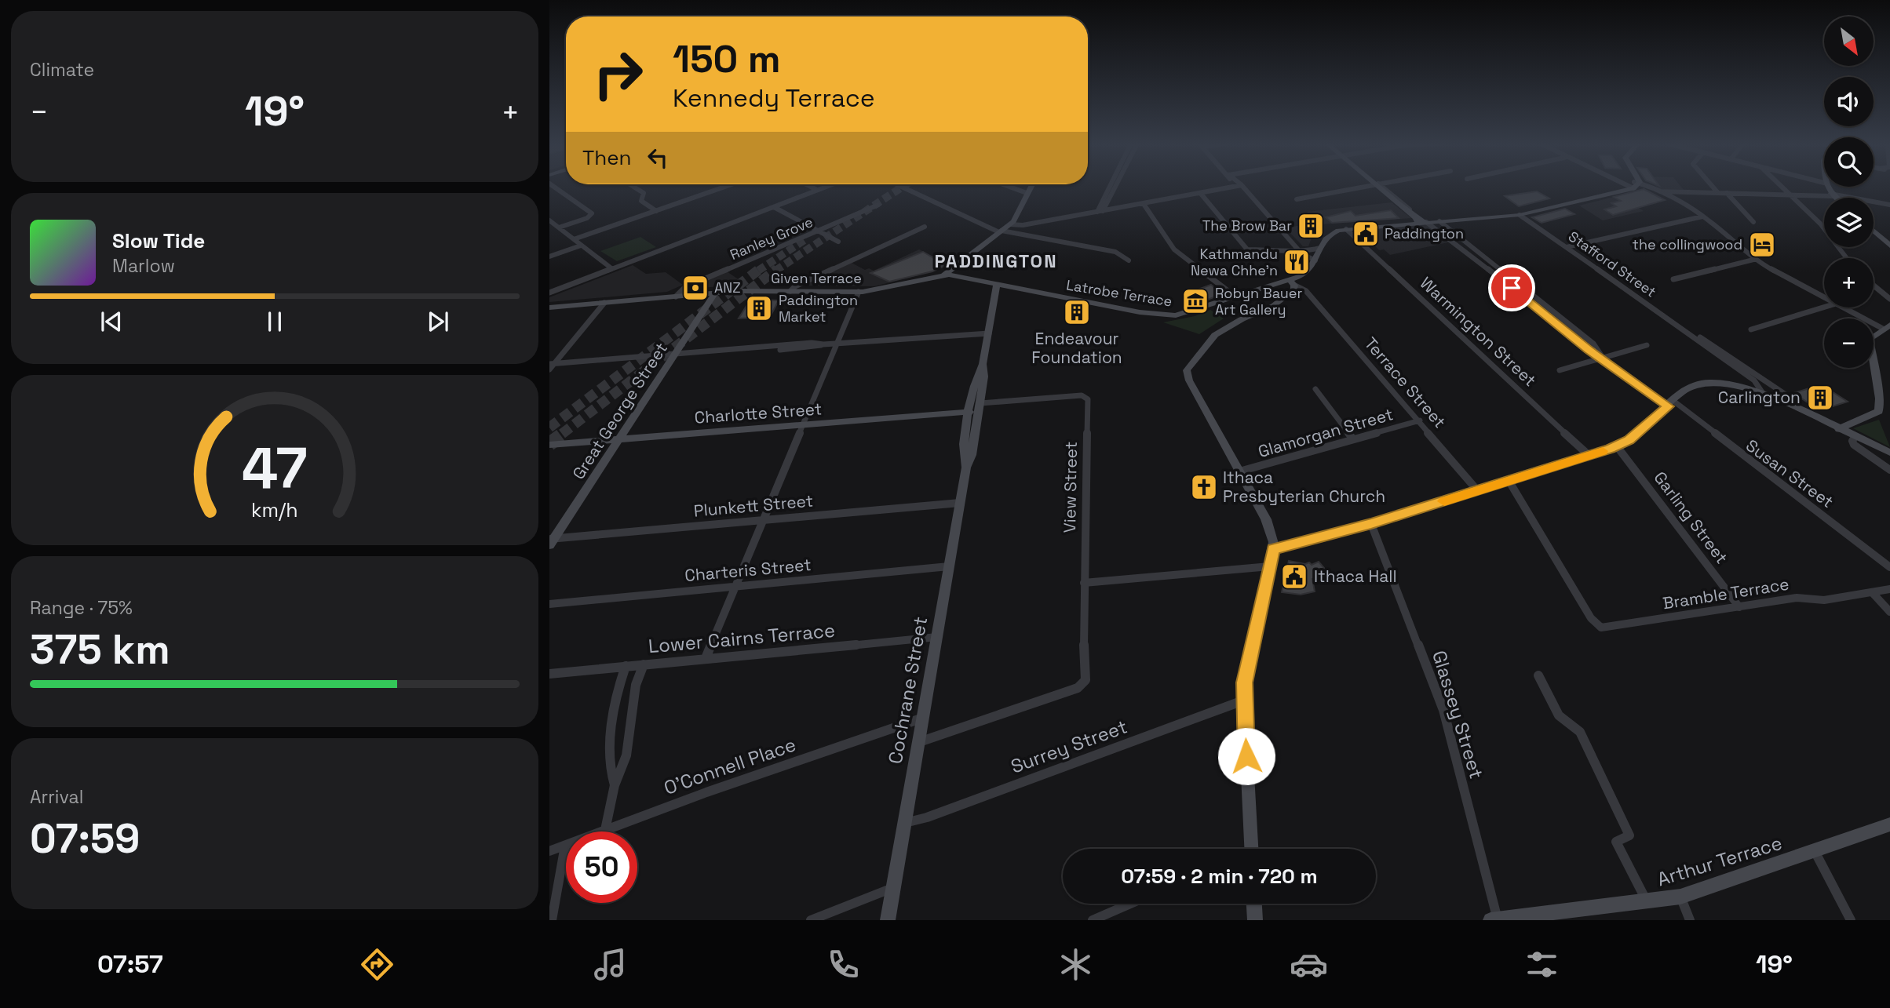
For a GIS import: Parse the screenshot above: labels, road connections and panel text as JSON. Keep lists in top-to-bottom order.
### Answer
{
  "streets": {
    "main road": ["Given Terrace", "Latrobe Terrace"],
    "street": [
      "Ranley Grove",
      "Stafford Street",
      "Warmington Street",
      "Terrace Street",
      "Great George Street",
      "Charlotte Street",
      "Glamorgan Street",
      "Susan Street",
      "View Street",
      "Plunkett Street",
      "Garling Street",
      "Charteris Street",
      "Bramble Terrace",
      "Lower Cairns Terrace",
      "Cochrane Street",
      "Glassey Street",
      "Surrey Street",
      "O'Connell Place",
      "Arthur Terrace"
    ]
  },
  "crossings": [
    ["Ranley Grove", "Given Terrace"],
    ["Stafford Street", "Latrobe Terrace"],
    ["Given Terrace", "Latrobe Terrace"],
    ["Given Terrace", "Great George Street"],
    ["Latrobe Terrace", "Warmington Street"],
    ["Latrobe Terrace", "Terrace Street"],
    ["Latrobe Terrace", "Cochrane Street"],
    ["Terrace Street", "Glamorgan Street"],
    ["Great George Street", "Charlotte Street"],
    ["Great George Street", "Plunkett Street"],
    ["Charlotte Street", "Cochrane Street"],
    ["View Street", "Cochrane Street"],
    ["Plunkett Street", "Cochrane Street"],
    ["Garling Street", "Bramble Terrace"],
    ["Charteris Street", "Cochrane Street"],
    ["Lower Cairns Terrace", "Cochrane Street"],
    ["Cochrane Street", "Surrey Street"],
    ["Cochrane Street", "O'Connell Place"],
    ["Glassey Street", "Arthur Terrace"]
  ],
  "districts": ["PADDINGTON"],
  "places": {
    "building": [
      "The Brow Bar",
      "Paddington Market",
      "Endeavour Foundation",
      "Carlington"
    ],
    "public building": ["Paddington", "Ithaca Hall"],
    "hotel": ["the collingwood"],
    "restaurant": ["Kathmandu Newa Chhe'n"],
    "bank": ["ANZ"],
    "museum": ["Robyn Bauer Art Gallery"],
    "church": ["Ithaca Presbyterian Church"]
  },
  "north": "bottom right",
  "page": {
    "tile": [
      "Climate",
      ["Range · 75%", "375 km"],
      ["Arrival", "07:59"]
    ],
    "map_buttons": ["+", "−"],
    "turn": ["150 m", "Kennedy Terrace"],
    "heat": ["−", "19°", "+"],
    "then": "Then",
    "song": ["Slow Tide", "Marlow"],
    "limit": "50",
    "trip": "07:59 · 2 min · 720 m",
    "tabs": ["07:57", "19°"],
    "gauge": ["47", "km/h"]
  }
}
